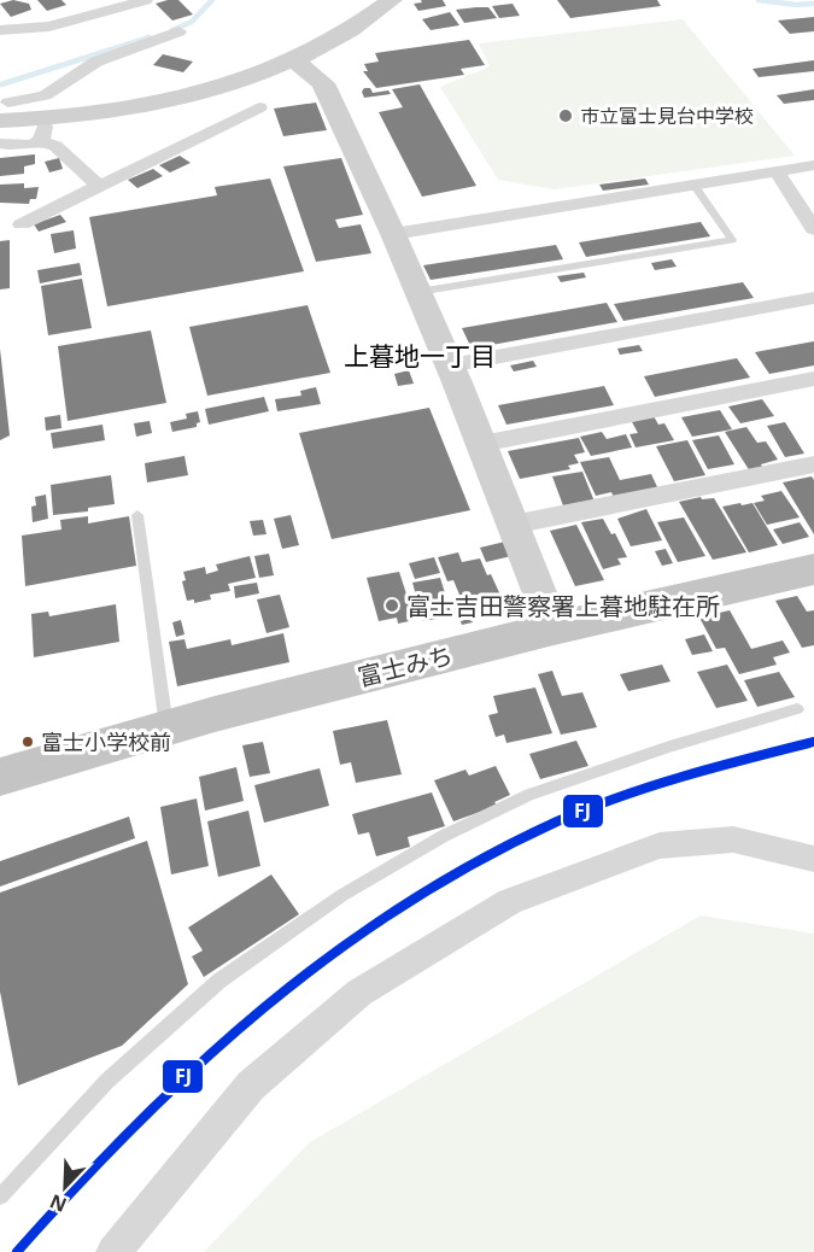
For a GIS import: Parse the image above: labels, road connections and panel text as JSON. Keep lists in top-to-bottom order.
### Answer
{
  "streets": {
    "highway": ["富士みち"]
  },
  "districts": ["上暮地一丁目"],
  "places": ["市立富士見台中学校", "富士吉田警察署上暮地駐在所", "富士小学校前"],
  "lines": ["transit line FJ"],
  "north": "bottom left"
}
